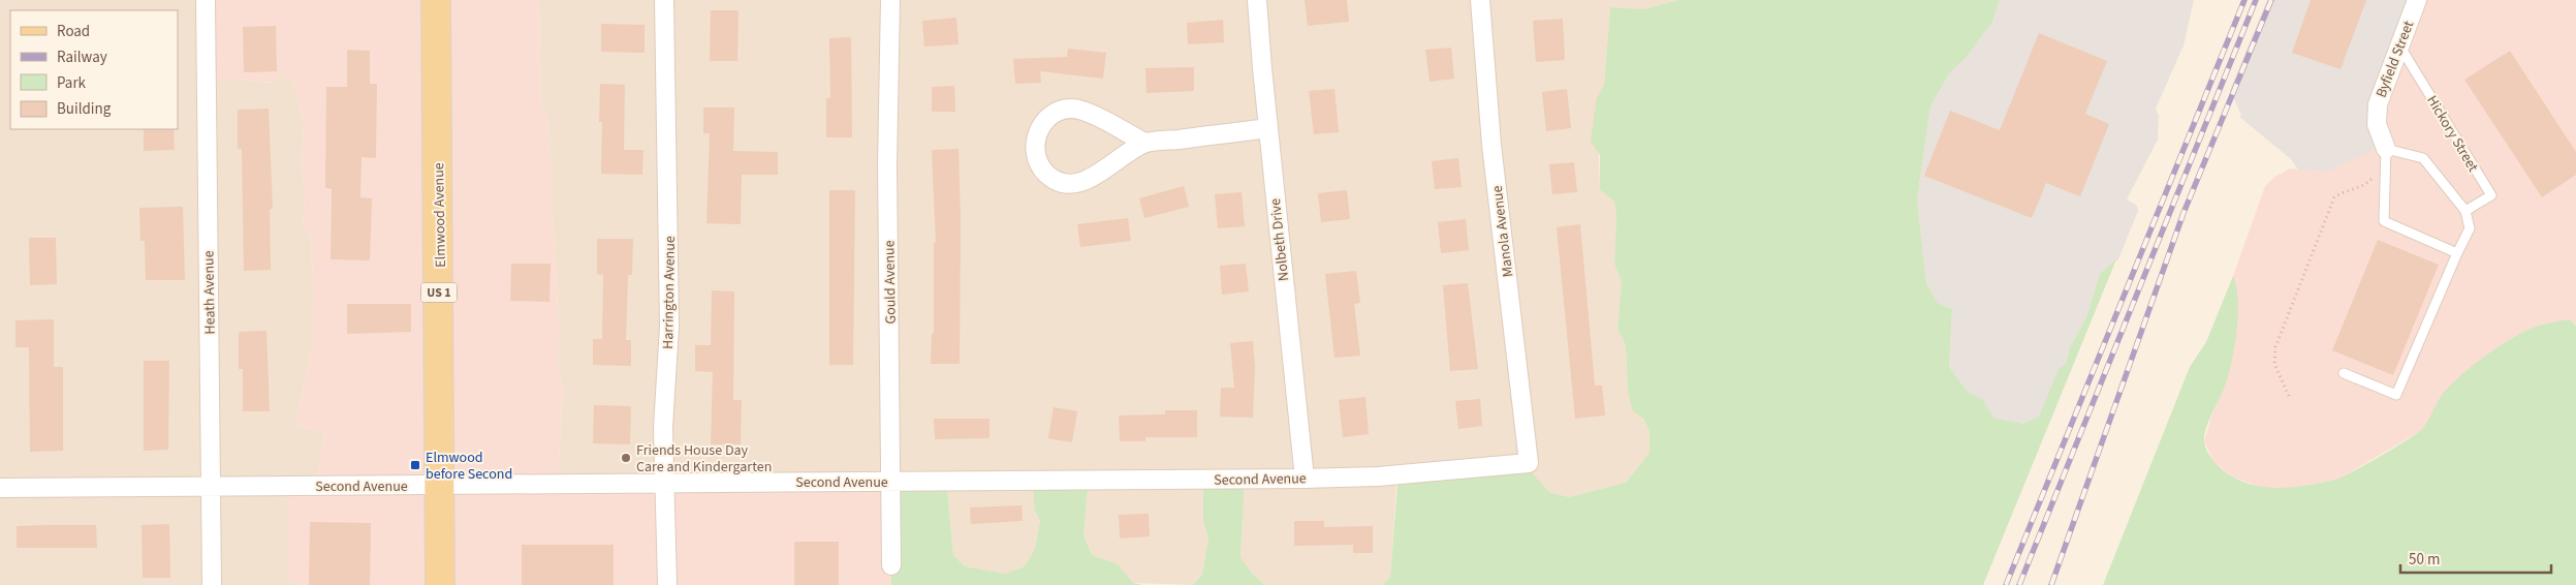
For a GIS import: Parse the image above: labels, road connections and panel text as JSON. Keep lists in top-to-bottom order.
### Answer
{
  "streets": {
    "main road": ["Elmwood Avenue", "US 1"],
    "street": [
      "Byfield Street",
      "Manola Avenue",
      "Nolbeth Drive",
      "Gould Avenue",
      "Heath Avenue",
      "Harrington Avenue",
      "Second Avenue"
    ],
    "lane": ["Hickory Street"]
  },
  "crossings": [
    ["Byfield Street", "Hickory Street"],
    ["Elmwood Avenue", "Second Avenue"],
    ["Manola Avenue", "Second Avenue"],
    ["Nolbeth Drive", "Second Avenue"],
    ["Gould Avenue", "Second Avenue"],
    ["Heath Avenue", "Second Avenue"],
    ["Harrington Avenue", "Second Avenue"]
  ],
  "places": {
    "other": ["Friends House Day Care and Kindergarten"],
    "transit": ["Elmwood before Second"]
  },
  "legend": [
    "Road",
    "Railway",
    "Park",
    "Building"
  ],
  "scale_bar": "50 m"
}
